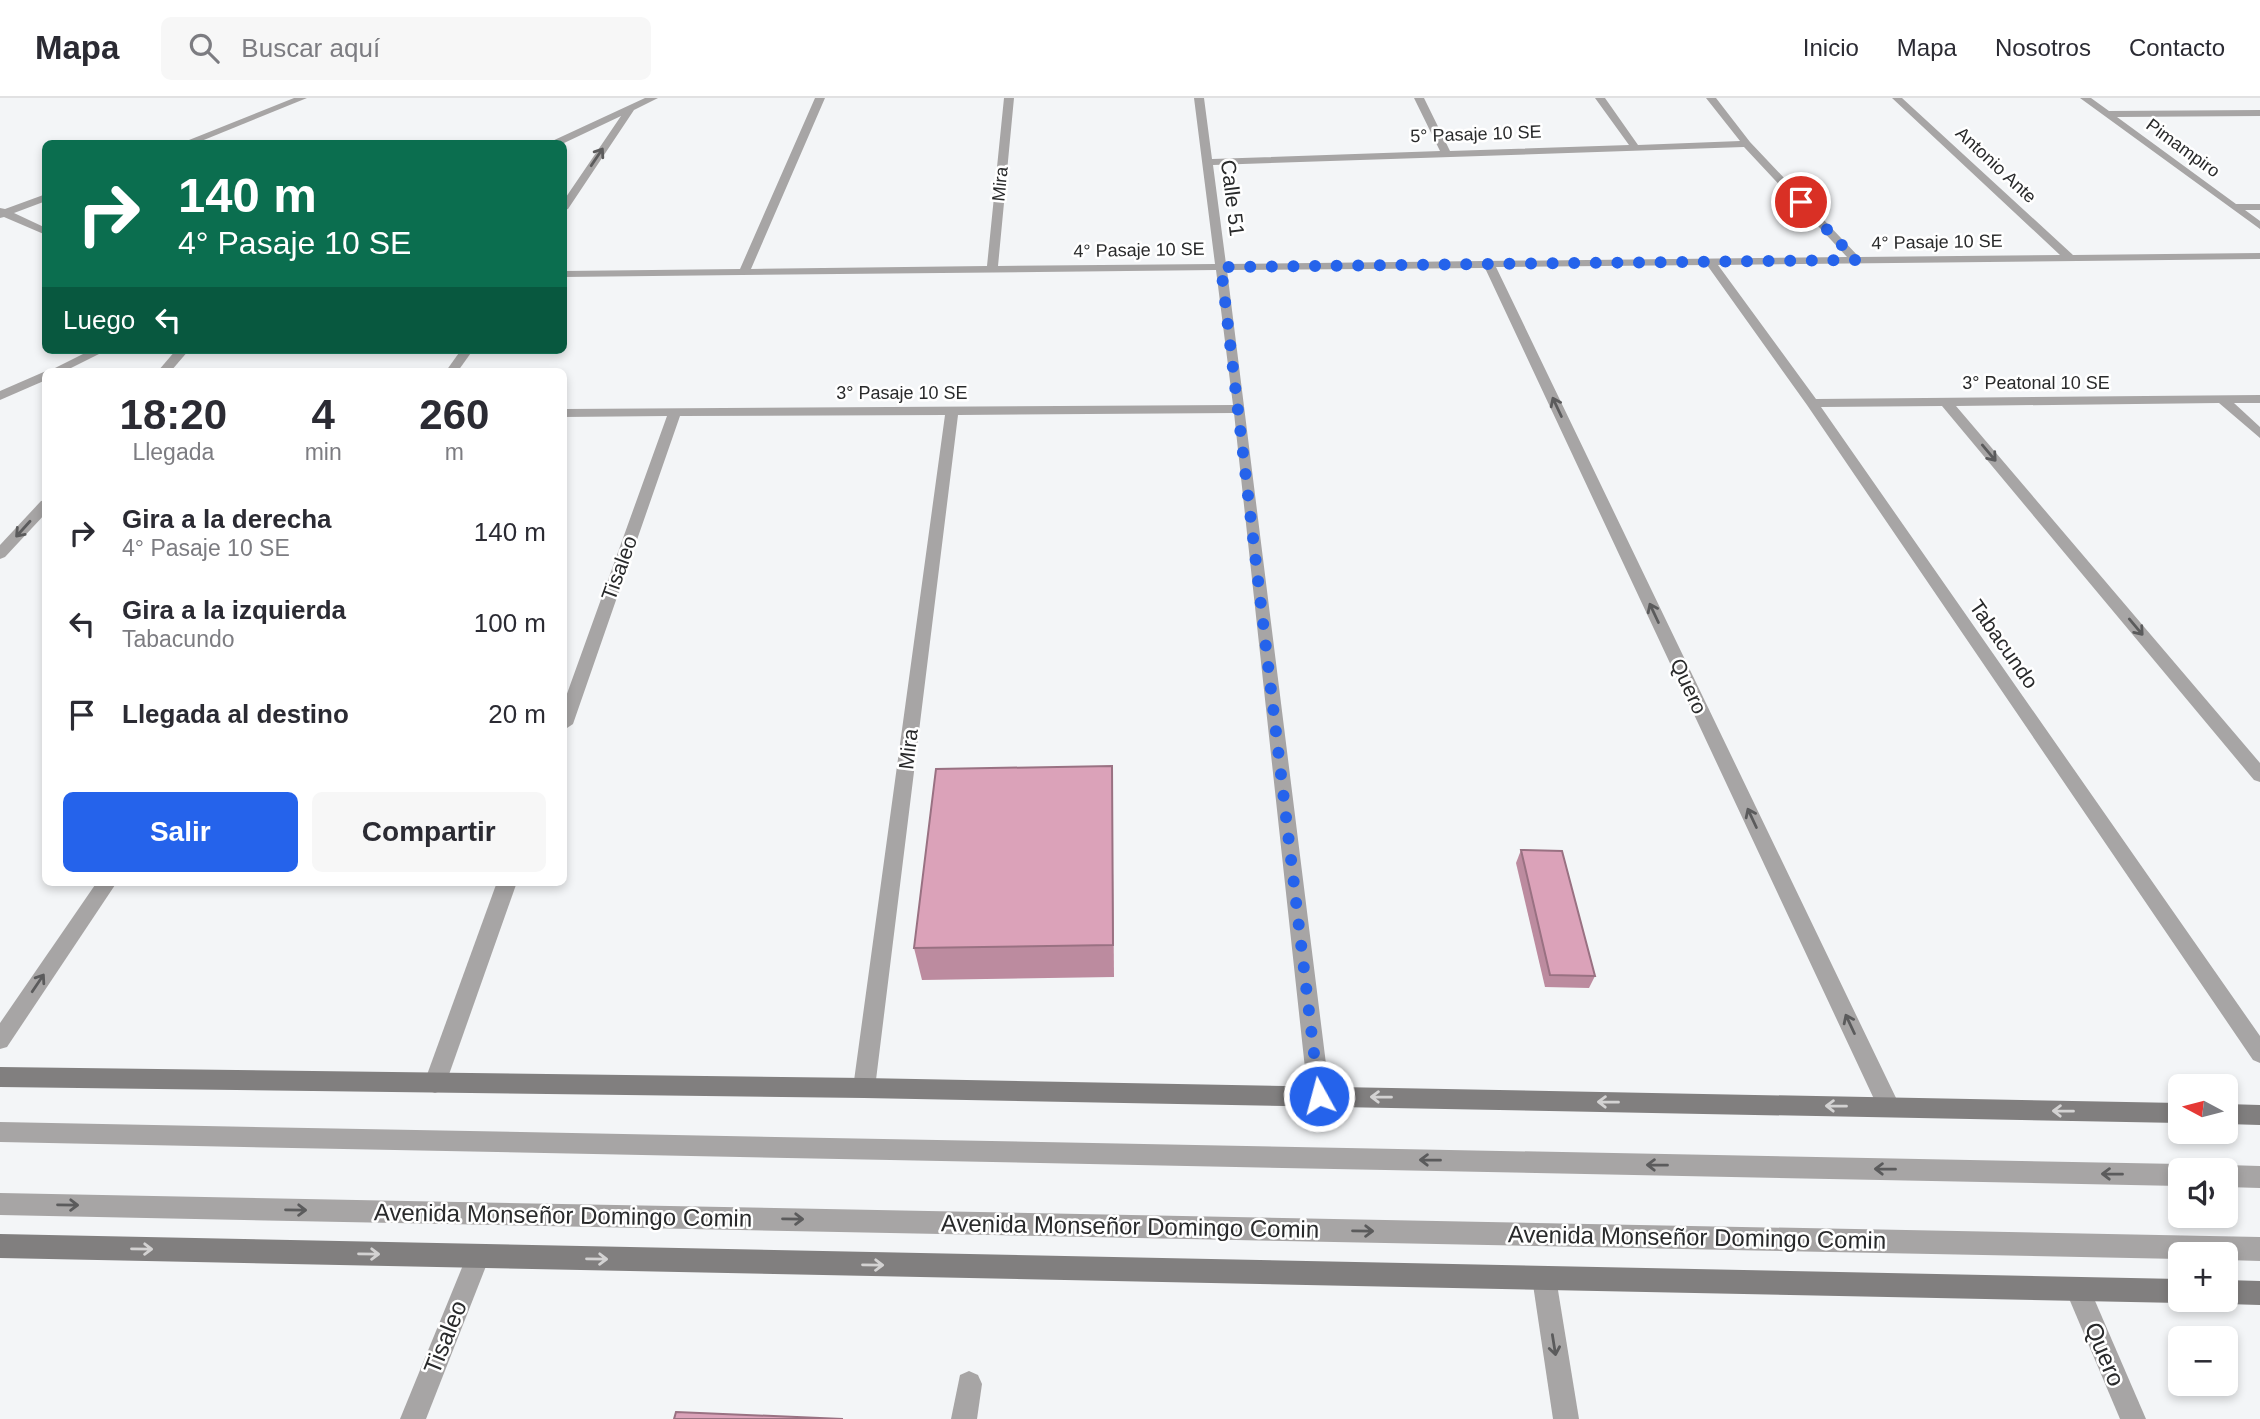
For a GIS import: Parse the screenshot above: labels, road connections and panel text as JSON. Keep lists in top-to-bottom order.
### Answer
{
  "streets": {
    "main road": ["Avenida Monseñor Domingo Comin"],
    "street": [
      "5° Pasaje 10 SE",
      "Pimampiro",
      "Antonio Ante",
      "Mira",
      "Calle 51",
      "4° Pasaje 10 SE",
      "3° Peatonal 10 SE",
      "3° Pasaje 10 SE",
      "Tisaleo",
      "Tabacundo",
      "Quero"
    ]
  },
  "crossings": [
    ["5° Pasaje 10 SE", "Calle 51"],
    ["Antonio Ante", "4° Pasaje 10 SE"],
    ["Mira", "4° Pasaje 10 SE"],
    ["Mira", "3° Pasaje 10 SE"],
    ["Calle 51", "4° Pasaje 10 SE"],
    ["Calle 51", "3° Pasaje 10 SE"],
    ["4° Pasaje 10 SE", "Tabacundo"],
    ["4° Pasaje 10 SE", "Quero"],
    ["3° Peatonal 10 SE", "Tabacundo"],
    ["3° Pasaje 10 SE", "Tisaleo"],
    ["Tisaleo", "Avenida Monseñor Domingo Comin"],
    ["Quero", "Avenida Monseñor Domingo Comin"]
  ],
  "one_way": ["Quero"],
  "north": "left",
  "page": {
    "header": "Mapa",
    "search": "Buscar aquí",
    "nav": [
      "Inicio",
      "Mapa",
      "Nosotros",
      "Contacto"
    ],
    "turn": ["140 m", "4° Pasaje 10 SE"],
    "then": "Luego",
    "eta": [
      "18:20",
      "Llegada",
      "4",
      "min",
      "260",
      "m"
    ],
    "list": [
      {
        "name": "Gira a la derecha",
        "note": "4° Pasaje 10 SE",
        "value": "140 m"
      },
      {
        "name": "Gira a la izquierda",
        "note": "Tabacundo",
        "value": "100 m"
      },
      {
        "name": "Llegada al destino",
        "value": "20 m"
      }
    ],
    "buttons": ["Salir", "Compartir"],
    "map_buttons": ["+", "−"]
  }
}
